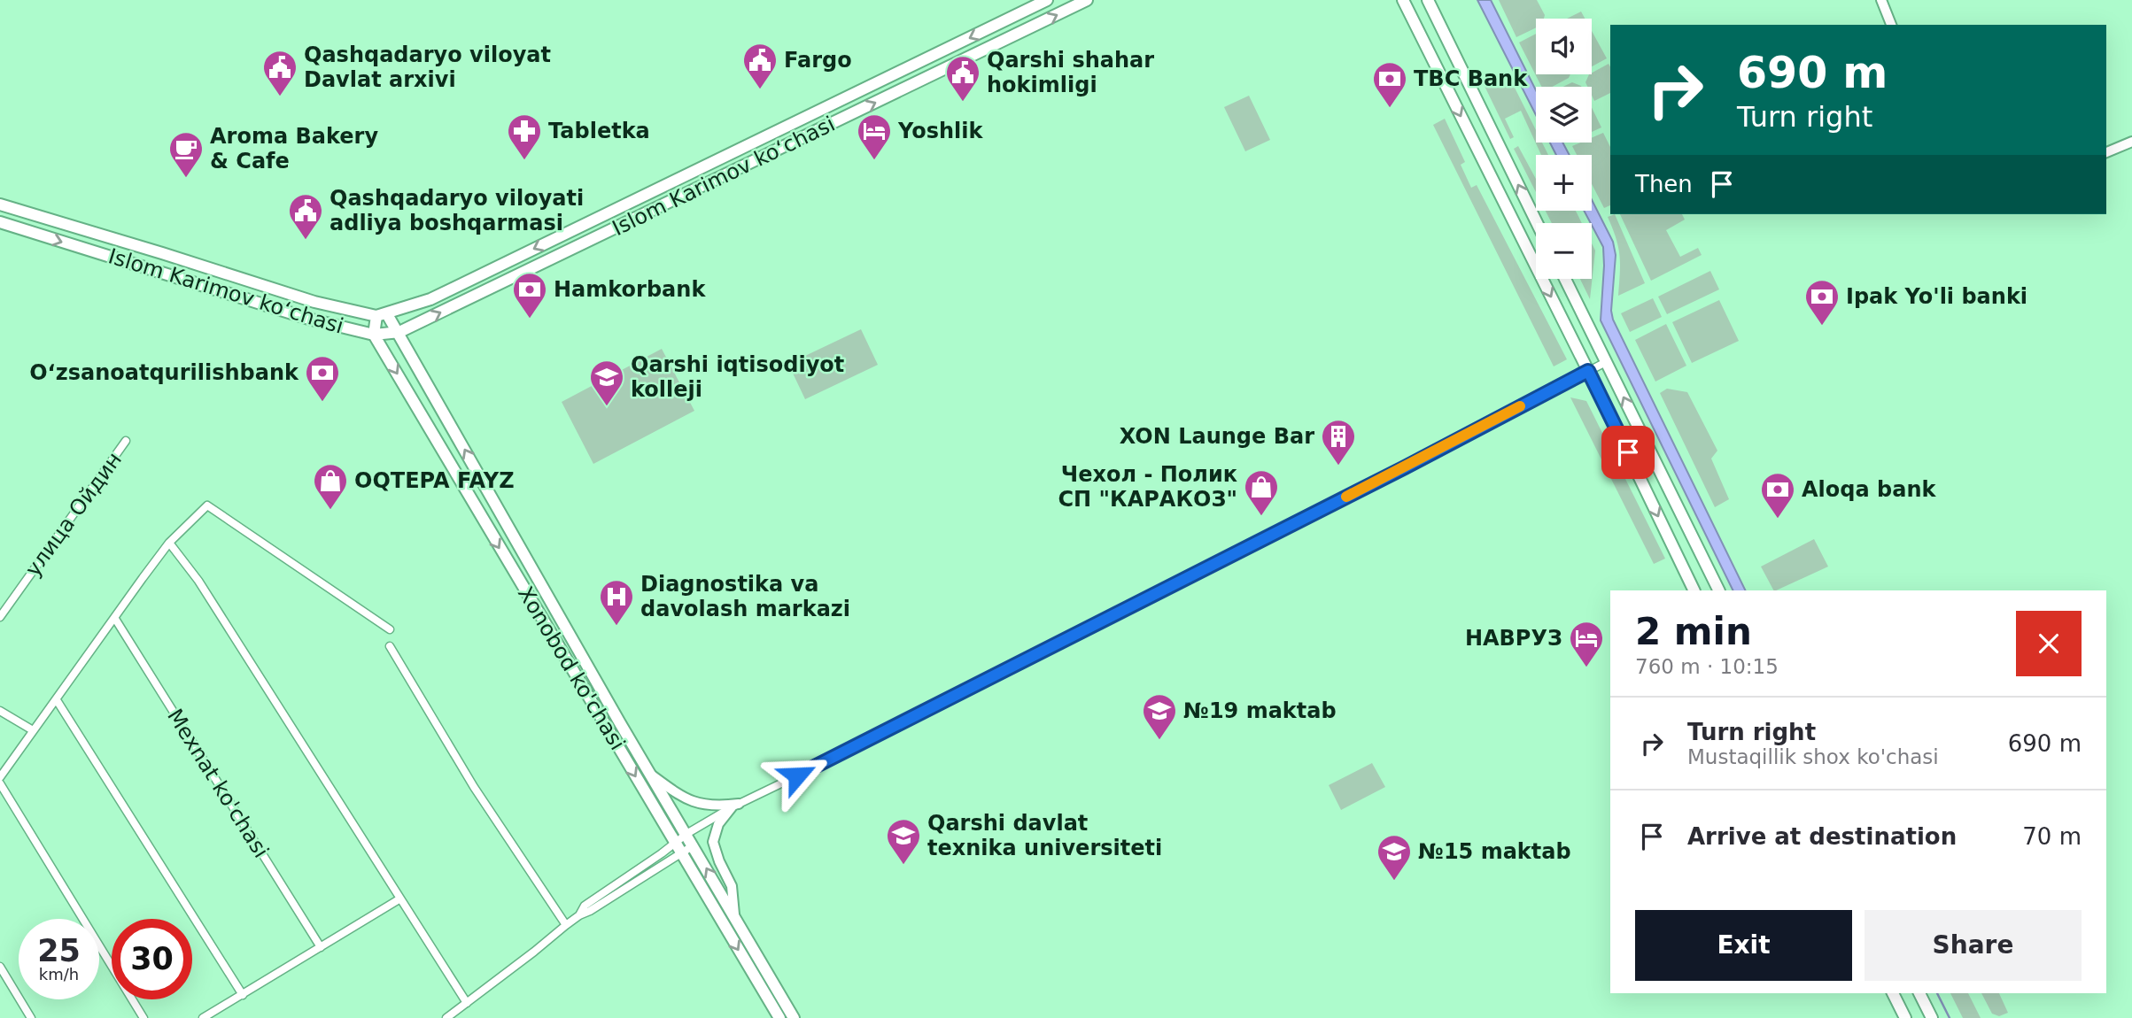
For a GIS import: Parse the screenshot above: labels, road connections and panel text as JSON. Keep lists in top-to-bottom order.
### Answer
{
  "streets": {
    "main road": ["Islom Karimov ko‘chasi", "Xonobod ko'chasi"],
    "street": ["улица Ойдин", "Mexnat ko'chasi"]
  },
  "crossings": [
    ["Islom Karimov ko‘chasi", "Xonobod ko'chasi"]
  ],
  "places": {
    "public building": [
      "Fargo",
      "Qashqadaryo viloyat Davlat arxivi",
      "Qarshi shahar hokimligi",
      "Qashqadaryo viloyati adliya boshqarmasi"
    ],
    "bank": [
      "TBC Bank",
      "Hamkorbank",
      "Ipak Yo'li banki",
      "Oʻzsanoatqurilishbank",
      "Aloqa bank"
    ],
    "pharmacy": ["Tabletka"],
    "hotel": ["Yoshlik", "НАВРУЗ"],
    "cafe": ["Aroma Bakery & Cafe"],
    "school or university": [
      "Qarshi iqtisodiyot kolleji",
      "№19 maktab",
      "Qarshi davlat texnika universiteti",
      "№15 maktab"
    ],
    "building": ["XON Launge Bar"],
    "shop": ["OQTEPA FAYZ", "Чехол - Полик СП \"КАРАКОЗ\""],
    "hospital": ["Diagnostika va davolash markazi"]
  },
  "page": {
    "map_buttons": ["+", "−"],
    "turn": ["690 m", "Turn right"],
    "then": "Then",
    "heading": ["2 min", "760 m · 10:15"],
    "list": [
      {
        "name": "Turn right",
        "note": "Mustaqillik shox ko'chasi",
        "value": "690 m"
      },
      {
        "name": "Arrive at destination",
        "value": "70 m"
      }
    ],
    "buttons": ["Exit", "Share"],
    "speed": "25 km/h",
    "limit": "30"
  }
}
